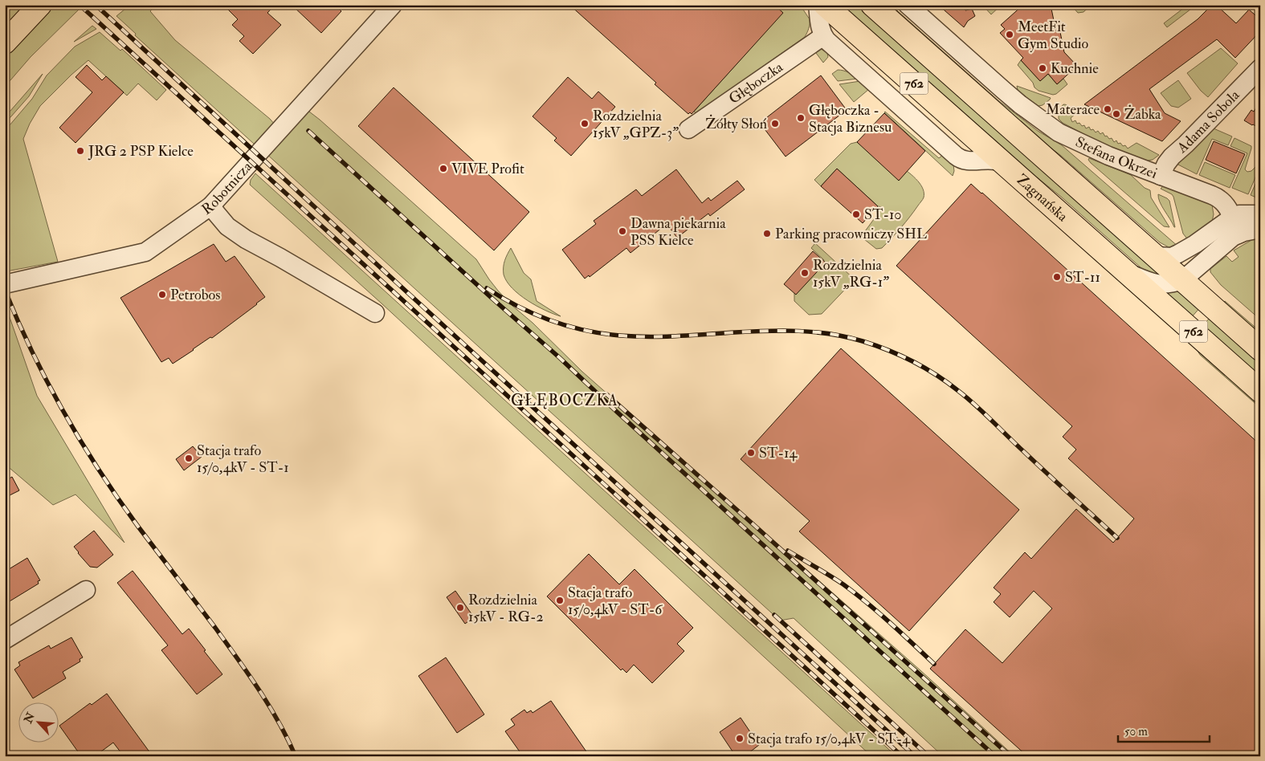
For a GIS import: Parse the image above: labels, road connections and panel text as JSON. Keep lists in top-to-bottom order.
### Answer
{
  "streets": {
    "main road": ["762", "Zagnańska"],
    "street": [
      "Głęboczka",
      "Adama Sobola",
      "Stefana Okrzei",
      "Robotnicza"
    ]
  },
  "crossings": [
    ["Adama Sobola", "Stefana Okrzei"]
  ],
  "districts": ["GŁĘBOCZKA"],
  "places": [
    "MeetFit Gym Studio",
    "Kuchnie",
    "Materace",
    "Żabka",
    "Głęboczka - Stacja Biznesu",
    "Rozdzielnia 15kV „GPZ-3”",
    "Żółty Słoń",
    "JRG 2 PSP Kielce",
    "VIVE Profit",
    "ST-10",
    "Dawna piekarnia PSS Kielce",
    "Parking pracowniczy SHL",
    "Rozdzielnia 15kV „RG-1”",
    "ST-11",
    "Petrobos",
    "ST-14",
    "Stacja trafo 15/0,4kV - ST-1",
    "Stacja trafo 15/0,4kV - ST-6",
    "Rozdzielnia 15kV - RG-2",
    "Stacja trafo 15/0,4kV - ST-4"
  ],
  "scale_bar": "50 m",
  "north": "top left"
}
